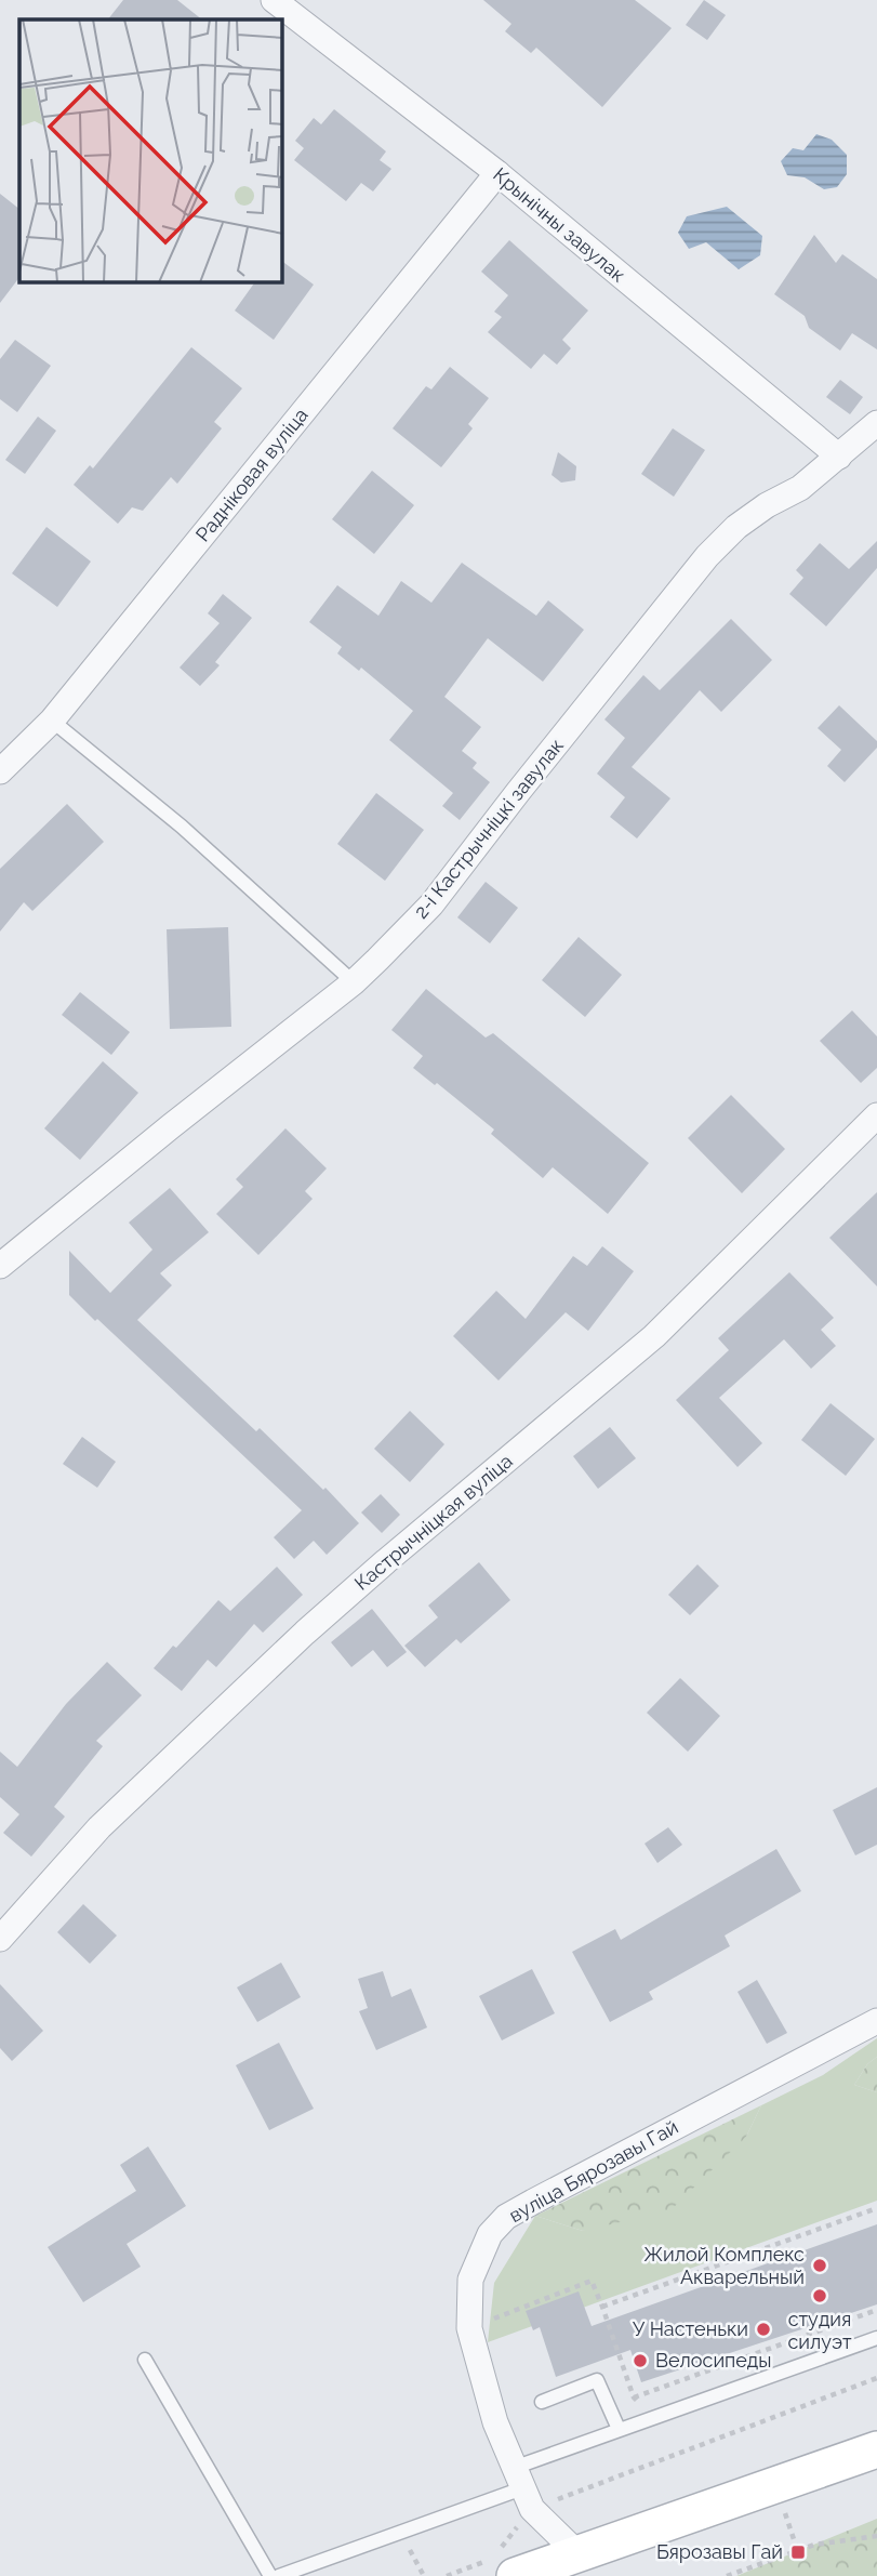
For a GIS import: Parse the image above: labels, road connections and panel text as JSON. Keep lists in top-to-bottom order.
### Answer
{
  "streets": {
    "street": [
      "Крынічны завулак",
      "Радніковая вуліца",
      "2-і Кастрычніцкі завулак",
      "Кастрычніцкая вуліца",
      "вуліца Бярозавы Гай"
    ]
  },
  "crossings": [
    ["Крынічны завулак", "Радніковая вуліца"],
    ["Крынічны завулак", "2-і Кастрычніцкі завулак"]
  ],
  "places": {
    "other": [
      "Жилой Комплекс Акварельный",
      "студия силуэт",
      "У Настеньки",
      "Велосипеды"
    ],
    "transit": ["Бярозавы Гай"]
  }
}
